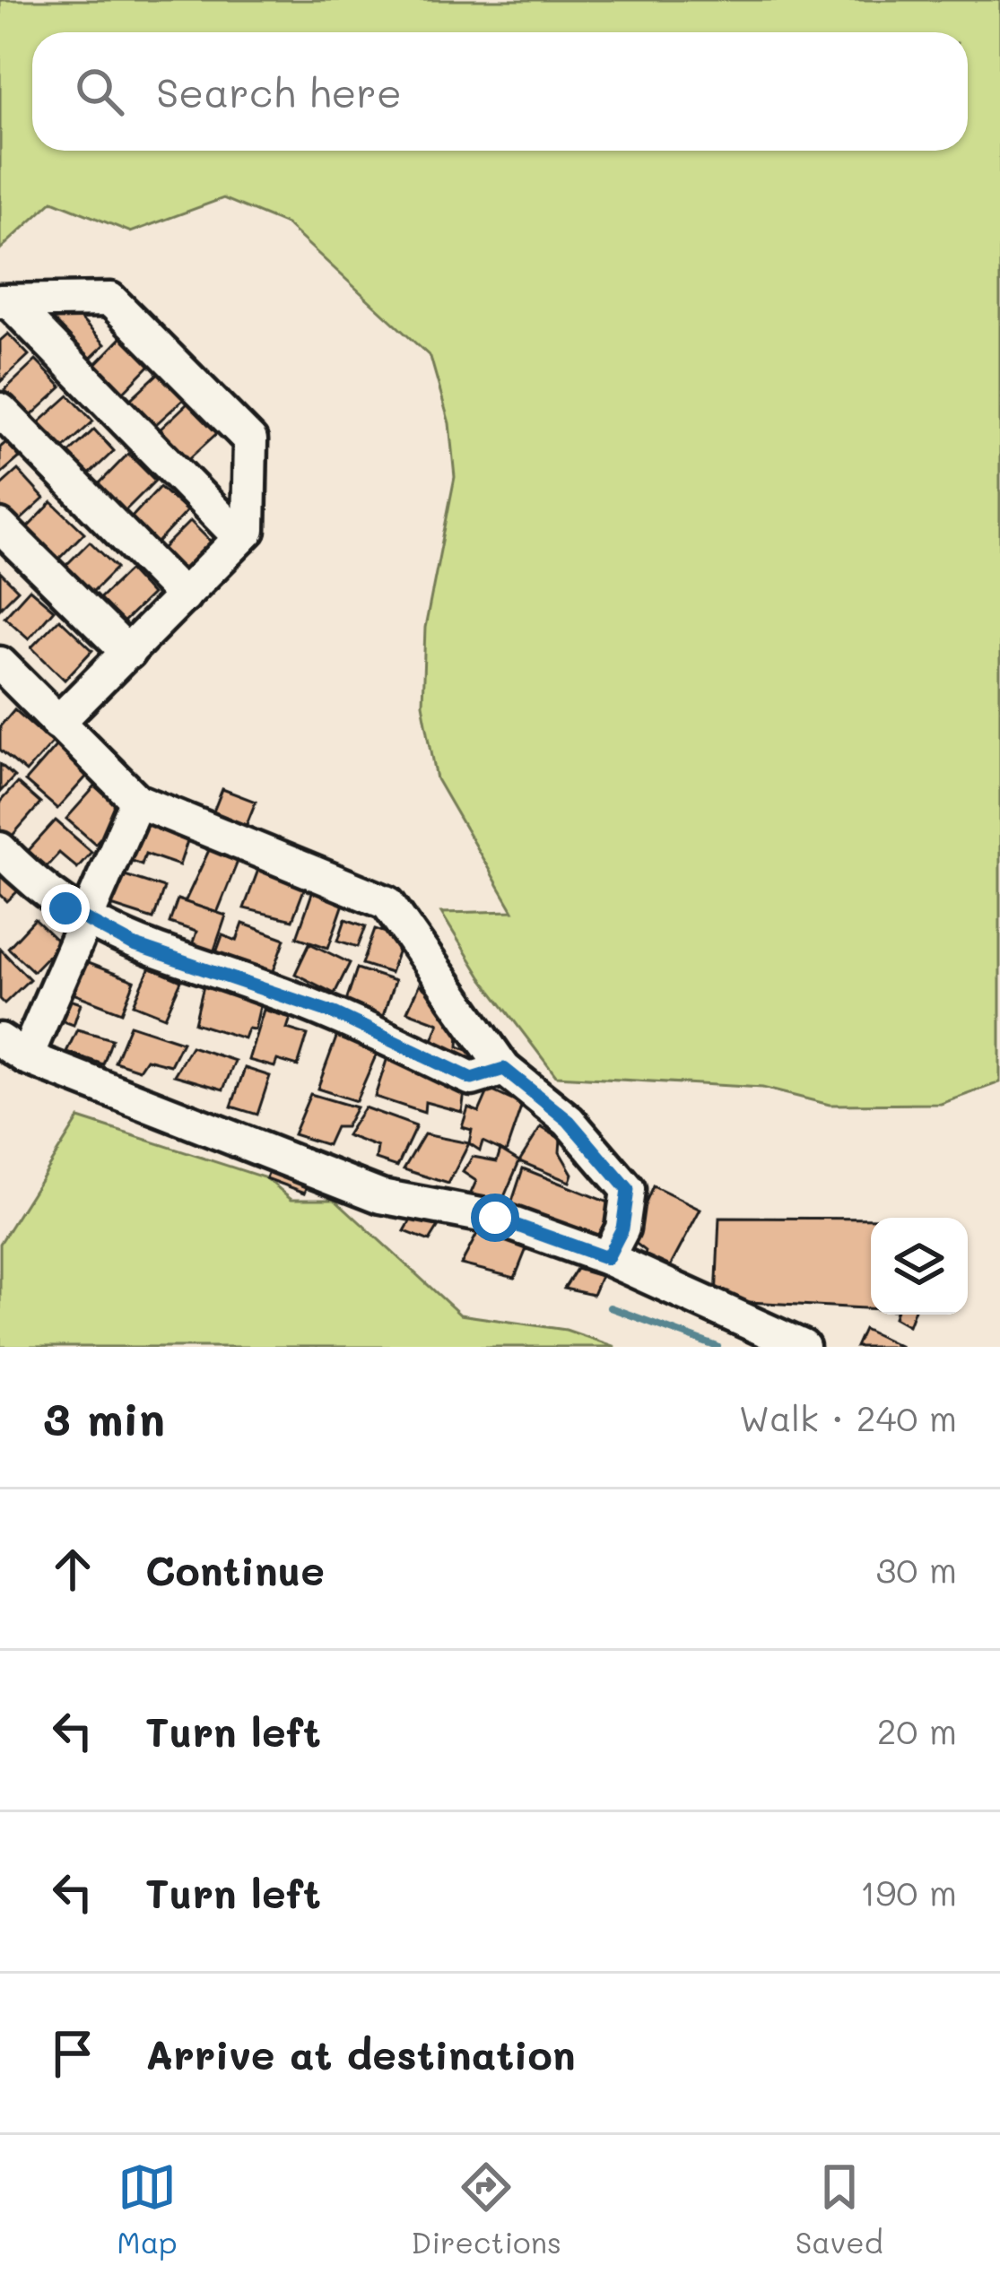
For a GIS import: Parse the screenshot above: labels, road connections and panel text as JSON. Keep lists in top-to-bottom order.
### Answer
{
  "page": {
    "search": "Search here",
    "heading": ["3 min", "Walk · 240 m"],
    "list": [
      ["Continue", "30 m"],
      ["Turn left", "20 m"],
      ["Turn left", "190 m"],
      "Arrive at destination"
    ],
    "nav": ["Map", "Directions", "Saved"]
  }
}
